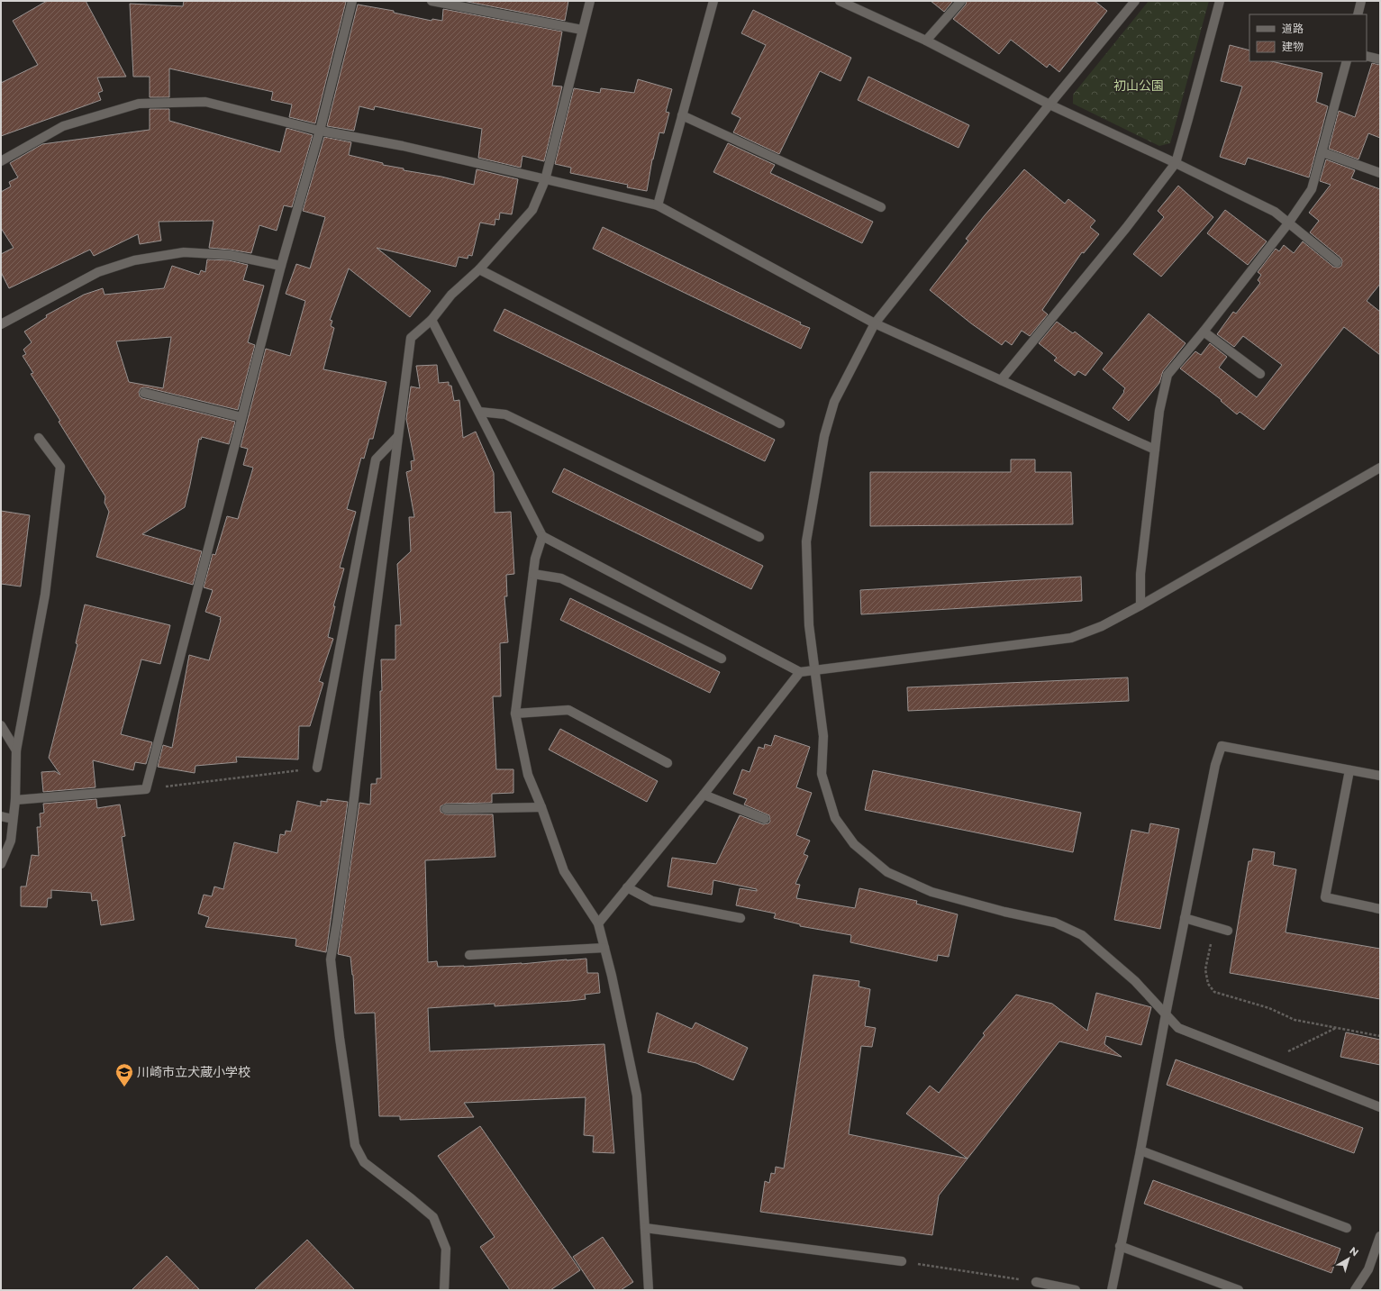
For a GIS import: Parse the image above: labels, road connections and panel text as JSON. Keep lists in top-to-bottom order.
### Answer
{
  "parks": ["初山公園"],
  "places": {
    "school or university": ["川崎市立犬蔵小学校"]
  },
  "legend": ["道路", "建物"],
  "north": "top right"
}
